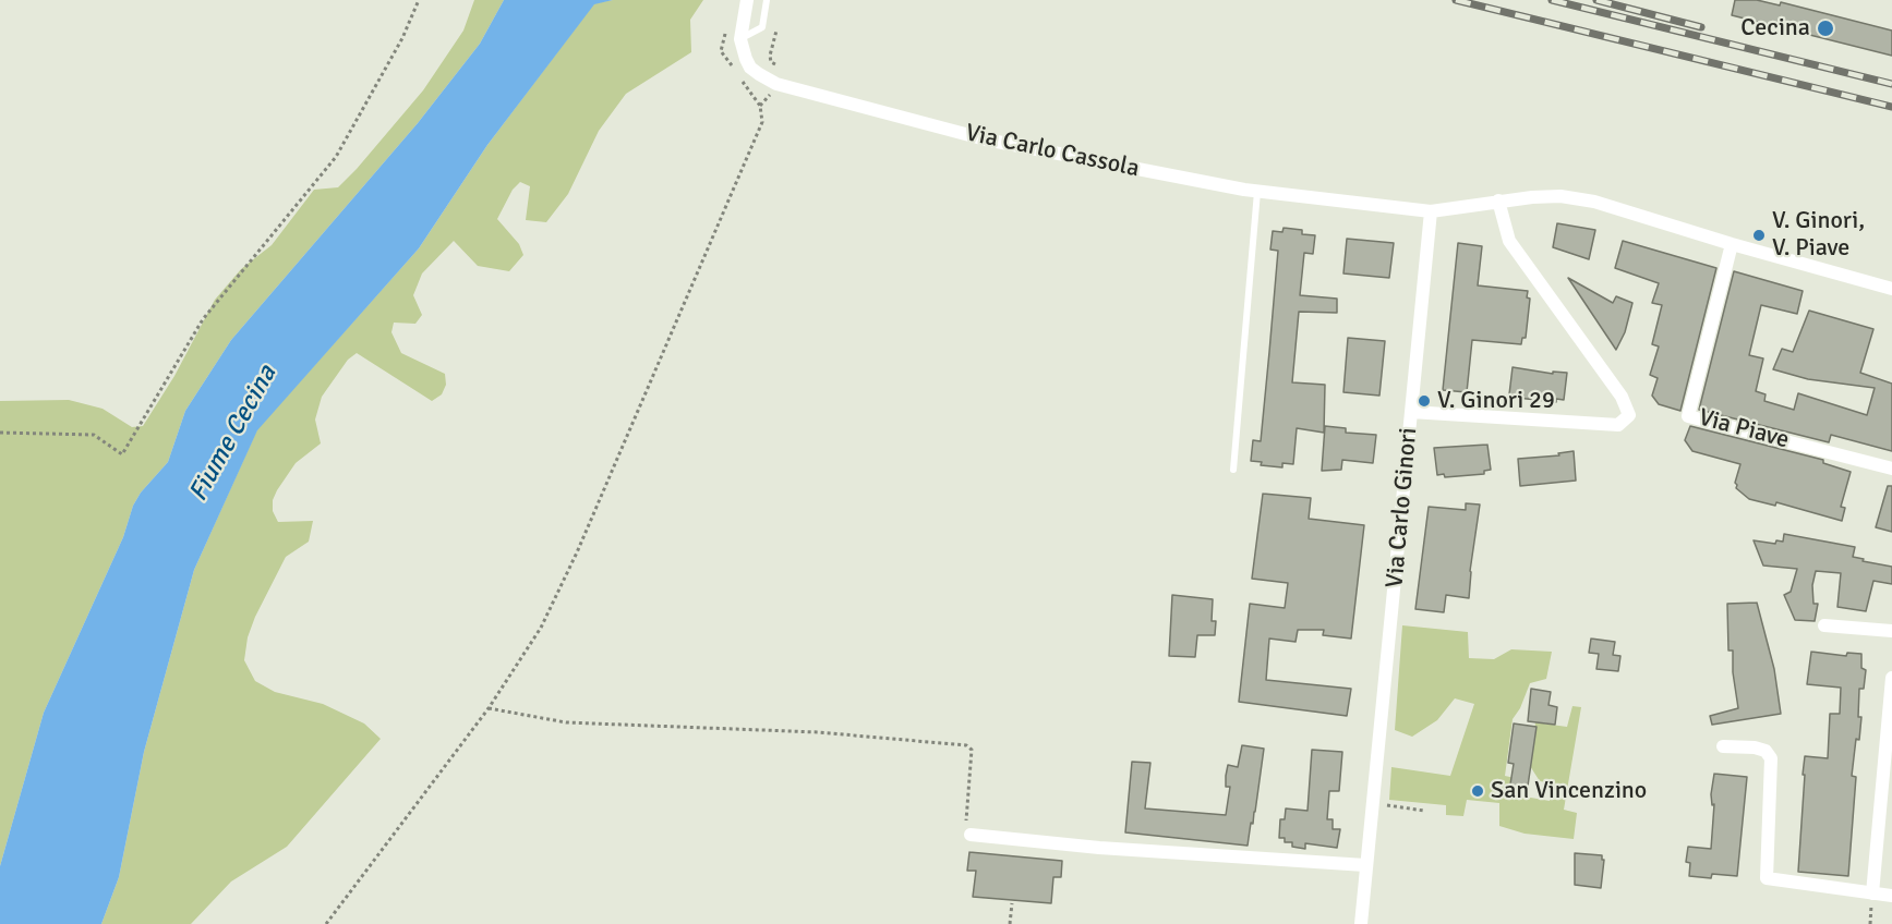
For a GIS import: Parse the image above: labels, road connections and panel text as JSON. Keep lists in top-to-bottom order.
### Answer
{
  "streets": {
    "street": ["Via Carlo Cassola", "Via Piave", "Via Carlo Ginori"]
  },
  "crossings": [
    ["Via Carlo Cassola", "Via Carlo Ginori"]
  ],
  "water": ["Fiume Cecina"],
  "places": [
    "Cecina",
    "V. Ginori, V. Piave",
    "V. Ginori 29",
    "San Vincenzino"
  ]
}
